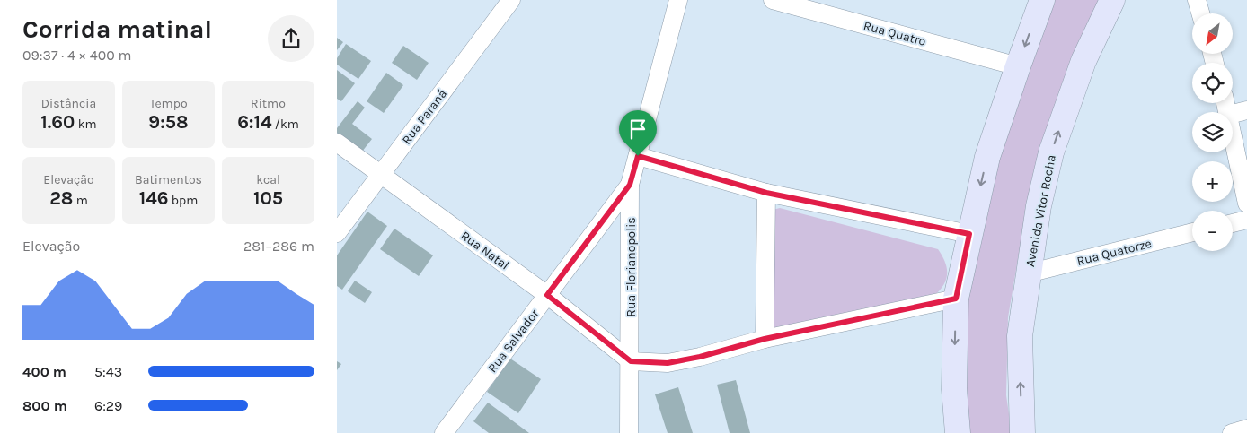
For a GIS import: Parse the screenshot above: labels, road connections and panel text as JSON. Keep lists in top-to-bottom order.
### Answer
{
  "streets": {
    "street": [
      "Rua Quatro",
      "Rua Paraná",
      "Avenida Vitor Rocha",
      "Rua Natal",
      "Rua Quatorze",
      "Rua Florianopolis",
      "Rua Salvador"
    ]
  },
  "crossings": [
    ["Rua Paraná", "Rua Natal"],
    ["Avenida Vitor Rocha", "Rua Quatorze"],
    ["Rua Natal", "Rua Florianopolis"],
    ["Rua Natal", "Rua Salvador"],
    ["Rua Florianopolis", "Rua Salvador"]
  ],
  "north": "bottom left",
  "page": {
    "heading": ["Corrida matinal", "09:37 · 4 × 400 m"],
    "map_buttons": ["+", "−"],
    "stats": [
      ["Distância", "1.60 km"],
      ["Tempo", "9:58"],
      ["Ritmo", "6:14 /km"],
      ["Elevação", "28 m"],
      ["Batimentos", "146 bpm"],
      ["kcal", "105"]
    ],
    "chart": ["Elevação", "281–286 m"],
    "list": [
      {
        "name": "400 m",
        "note": "5:43"
      },
      {
        "name": "800 m",
        "note": "6:29"
      }
    ]
  }
}
